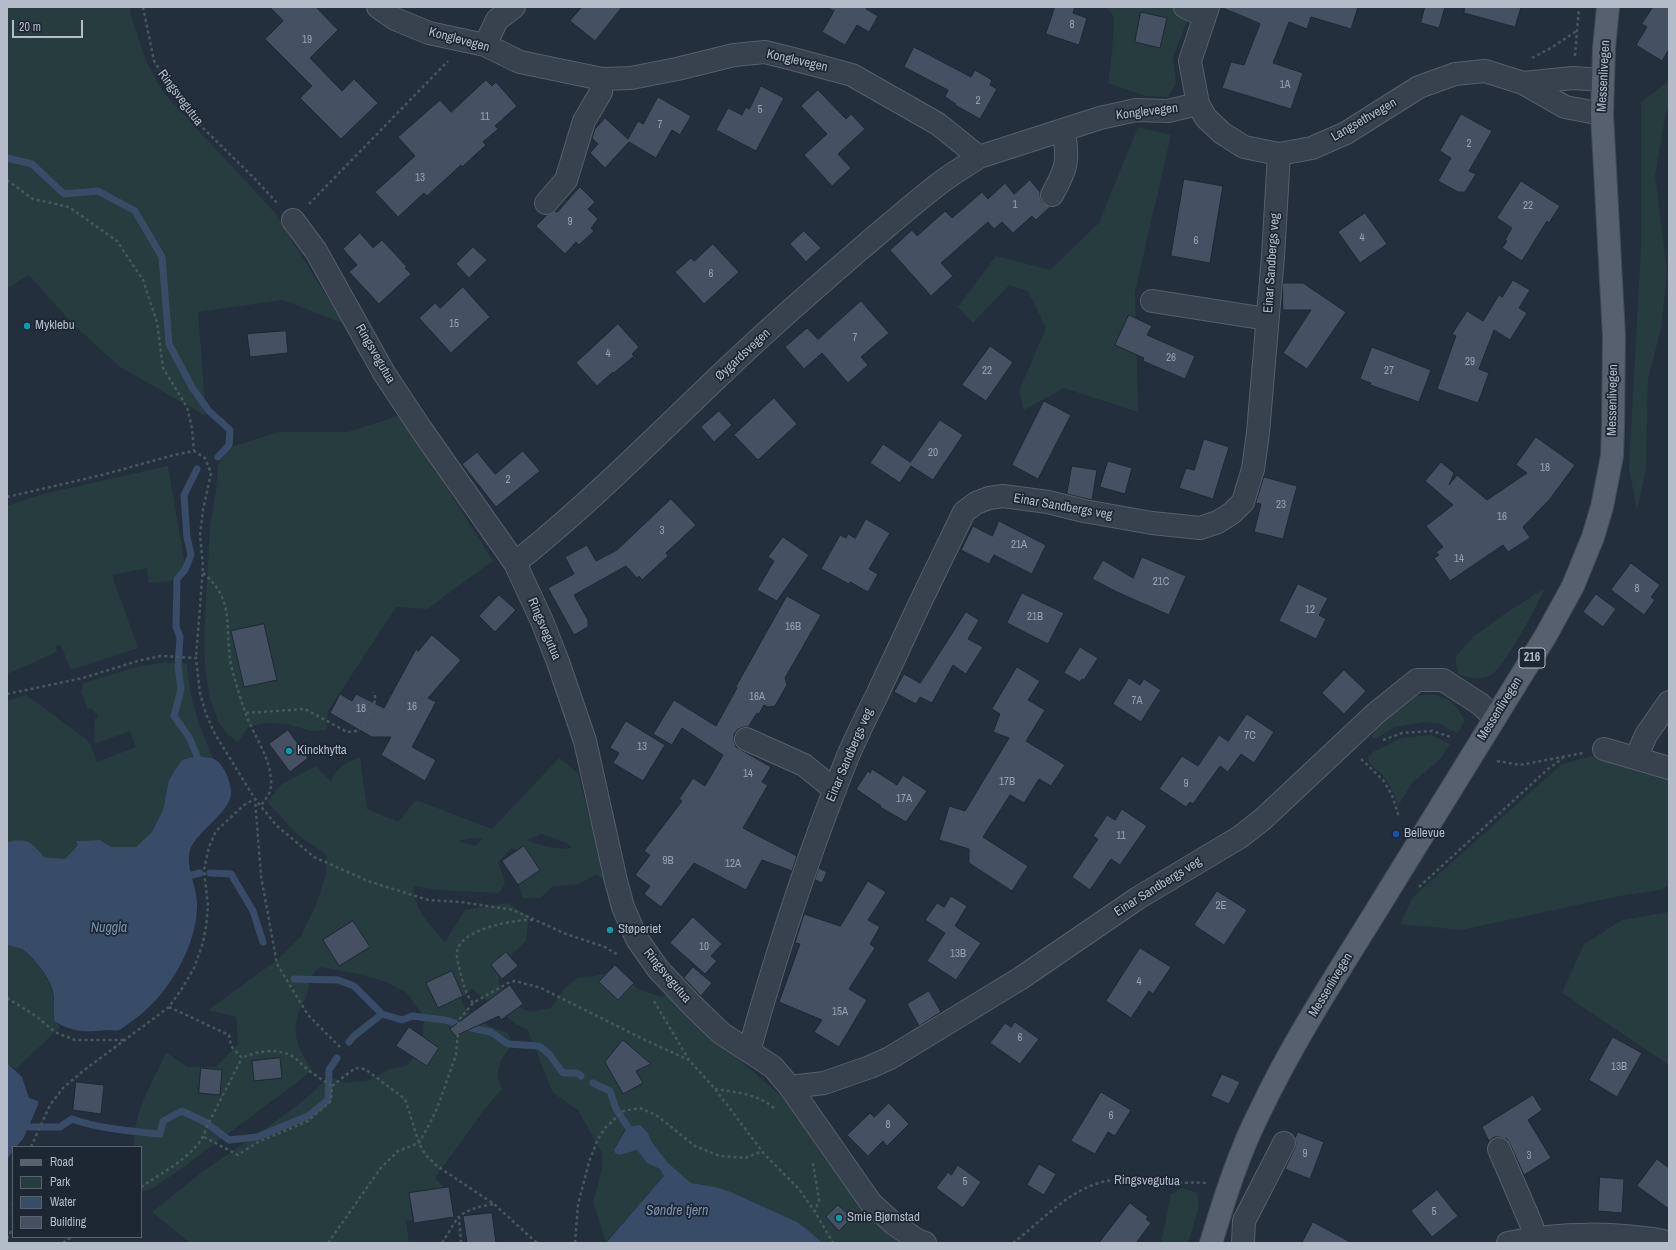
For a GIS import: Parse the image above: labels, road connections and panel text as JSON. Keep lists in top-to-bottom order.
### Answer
{
  "streets": {
    "main road": ["Messenlivegen", "216"],
    "street": [
      "Konglevegen",
      "Ringsvegutua",
      "Langsethvegen",
      "Einar Sandbergs veg",
      "Øygardsvegen"
    ]
  },
  "crossings": [
    ["Konglevegen", "Langsethvegen"],
    ["Konglevegen", "Øygardsvegen"],
    ["Messenlivegen", "Ringsvegutua"],
    ["Messenlivegen", "Langsethvegen"],
    ["Messenlivegen", "Einar Sandbergs veg"],
    ["Ringsvegutua", "Einar Sandbergs veg"],
    ["Ringsvegutua", "Øygardsvegen"],
    ["Langsethvegen", "Einar Sandbergs veg"]
  ],
  "water": ["Nuggla", "Søndre tjern"],
  "places": [
    "Myklebu",
    "Kinckhytta",
    "Bellevue",
    "Støperiet",
    "Smie Bjørnstad"
  ],
  "house_numbers": [
    "8",
    "19",
    "1A",
    "2",
    "5",
    "11",
    "7",
    "2",
    "13",
    "1",
    "22",
    "9",
    "4",
    "6",
    "6",
    "15",
    "7",
    "4",
    "26",
    "29",
    "22",
    "27",
    "20",
    "18",
    "2",
    "23",
    "16",
    "3",
    "21A",
    "14",
    "21C",
    "8",
    "12",
    "21B",
    "16B",
    "16A",
    "7A",
    "16",
    "18",
    "7C",
    "13",
    "14",
    "17B",
    "9",
    "17A",
    "11",
    "9B",
    "12A",
    "2E",
    "10",
    "13B",
    "4",
    "15A",
    "6",
    "13B",
    "6",
    "8",
    "9",
    "3",
    "5",
    "5"
  ],
  "legend": [
    "Road",
    "Park",
    "Water",
    "Building"
  ],
  "scale_bar": "20 m"
}
